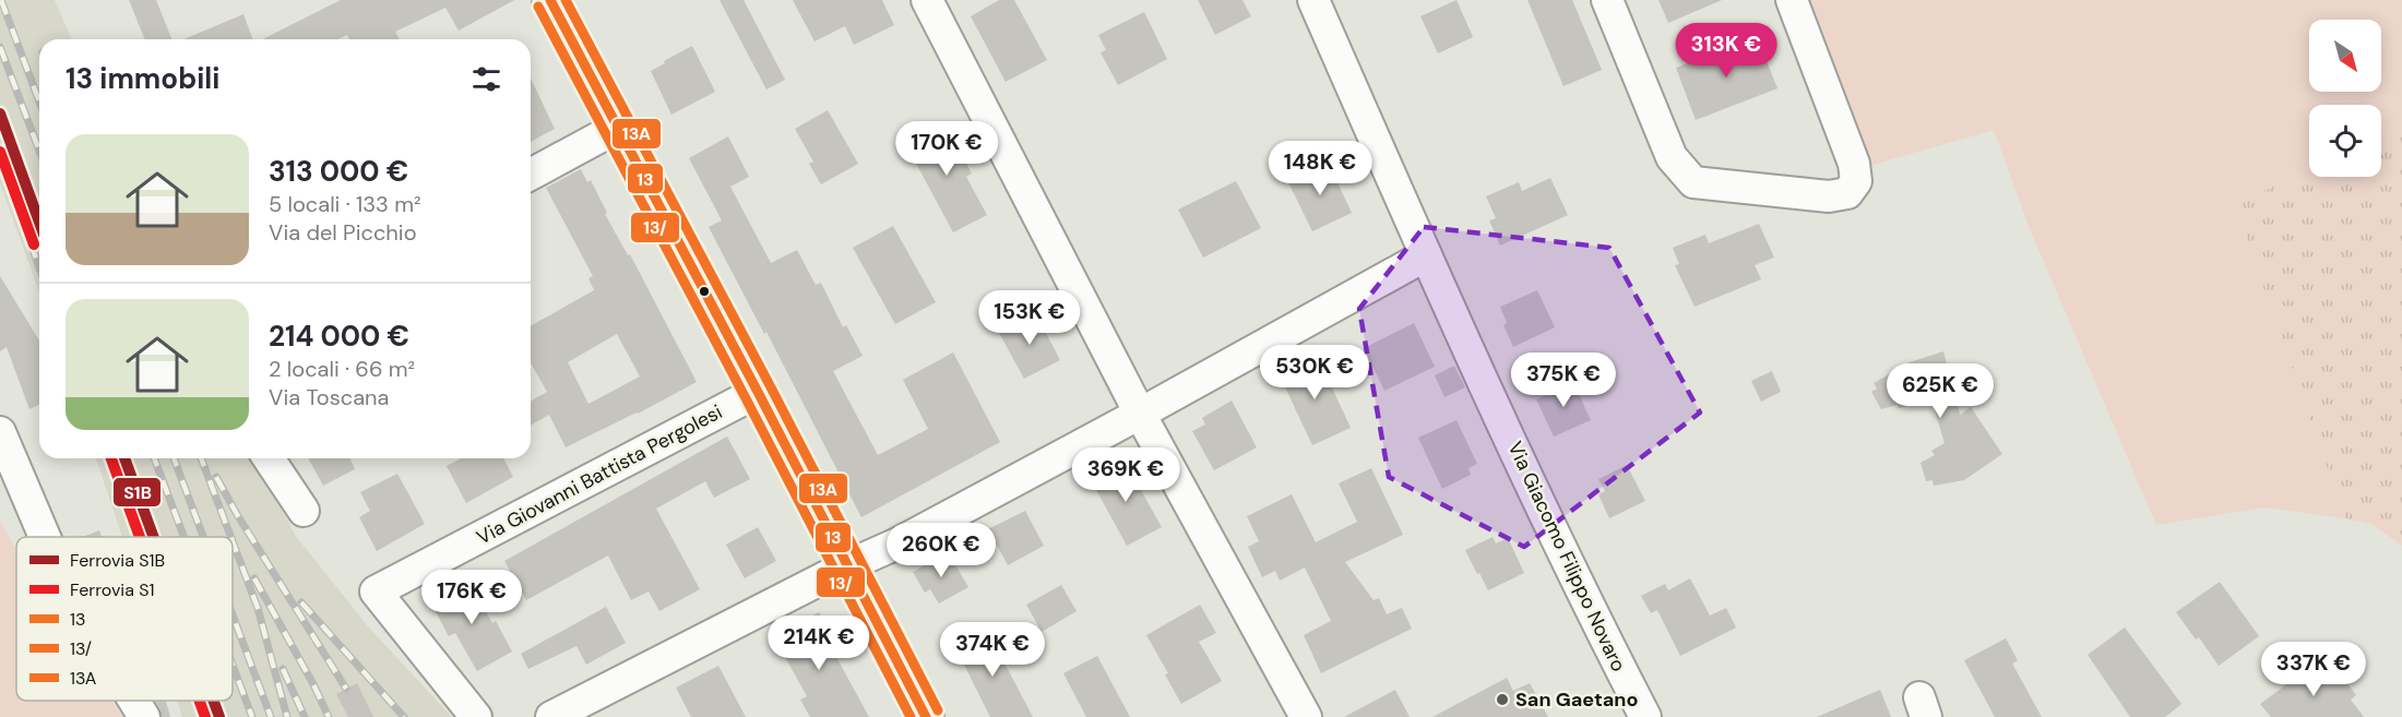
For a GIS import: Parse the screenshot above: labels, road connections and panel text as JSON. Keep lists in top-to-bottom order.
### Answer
{
  "streets": {
    "street": ["Via Giovanni Battista Pergolesi", "Via Giacomo Filippo Novaro"]
  },
  "places": ["San Gaetano"],
  "lines": [
    "transit line 13",
    "transit line 13A",
    "transit line 13/",
    "rail line S1B",
    "rail line S1"
  ],
  "legend": [
    "Ferrovia S1B",
    "Ferrovia S1",
    "13",
    "13/",
    "13A"
  ],
  "north": "bottom right",
  "page": {
    "price": [
      "313K €",
      "170K €",
      "148K €",
      "153K €",
      "530K €",
      "375K €",
      "625K €",
      "369K €",
      "260K €",
      "176K €",
      "214K €",
      "374K €",
      "337K €"
    ],
    "heading": "13 immobili",
    "list": [
      {
        "name": "313 000 €",
        "note": "5 locali · 133 m² · Via del Picchio"
      },
      {
        "name": "214 000 €",
        "note": "2 locali · 66 m² · Via Toscana"
      }
    ]
  }
}
